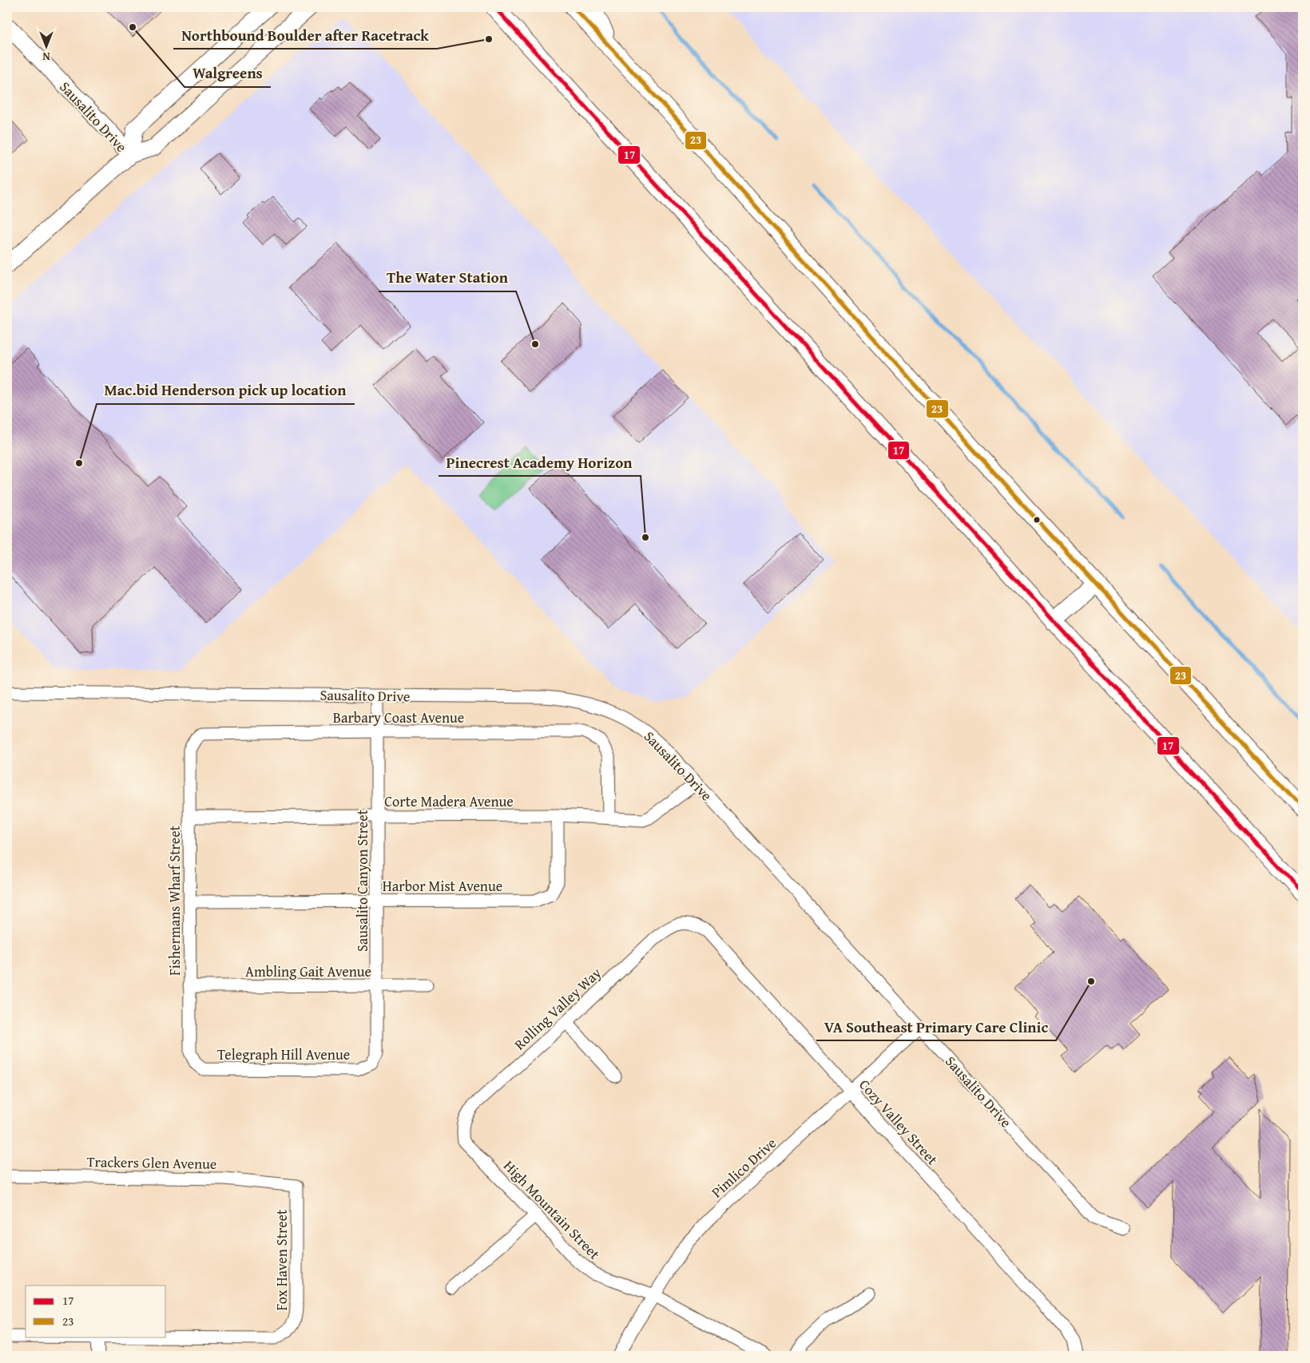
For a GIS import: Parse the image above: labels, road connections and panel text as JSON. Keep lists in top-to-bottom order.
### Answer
{
  "streets": {
    "main road": ["Sausalito Drive"],
    "street": [
      "Barbary Coast Avenue",
      "Corte Madera Avenue",
      "Sausalito Canyon Street",
      "Harbor Mist Avenue",
      "Fishermans Wharf Street",
      "Ambling Gait Avenue",
      "Rolling Valley Way",
      "Telegraph Hill Avenue",
      "Cozy Valley Street",
      "Trackers Glen Avenue",
      "Pimlico Drive",
      "High Mountain Street",
      "Fox Haven Street"
    ]
  },
  "crossings": [
    ["Sausalito Drive", "Corte Madera Avenue"],
    ["Sausalito Drive", "Sausalito Canyon Street"],
    ["Sausalito Drive", "Pimlico Drive"],
    ["Barbary Coast Avenue", "Corte Madera Avenue"],
    ["Barbary Coast Avenue", "Sausalito Canyon Street"],
    ["Barbary Coast Avenue", "Fishermans Wharf Street"],
    ["Corte Madera Avenue", "Sausalito Canyon Street"],
    ["Corte Madera Avenue", "Harbor Mist Avenue"],
    ["Corte Madera Avenue", "Fishermans Wharf Street"],
    ["Sausalito Canyon Street", "Harbor Mist Avenue"],
    ["Sausalito Canyon Street", "Ambling Gait Avenue"],
    ["Sausalito Canyon Street", "Telegraph Hill Avenue"],
    ["Harbor Mist Avenue", "Fishermans Wharf Street"],
    ["Fishermans Wharf Street", "Ambling Gait Avenue"],
    ["Fishermans Wharf Street", "Telegraph Hill Avenue"],
    ["Rolling Valley Way", "Cozy Valley Street"],
    ["Rolling Valley Way", "High Mountain Street"],
    ["Cozy Valley Street", "Pimlico Drive"],
    ["Trackers Glen Avenue", "Fox Haven Street"],
    ["Pimlico Drive", "High Mountain Street"]
  ],
  "places": [
    "Walgreens",
    "Northbound Boulder after Racetrack",
    "The Water Station",
    "Mac.bid Henderson pick up location",
    "Pinecrest Academy Horizon",
    "VA Southeast Primary Care Clinic"
  ],
  "lines": ["transit line 17", "transit line 23"],
  "legend": ["17", "23"],
  "north": "bottom"
}
